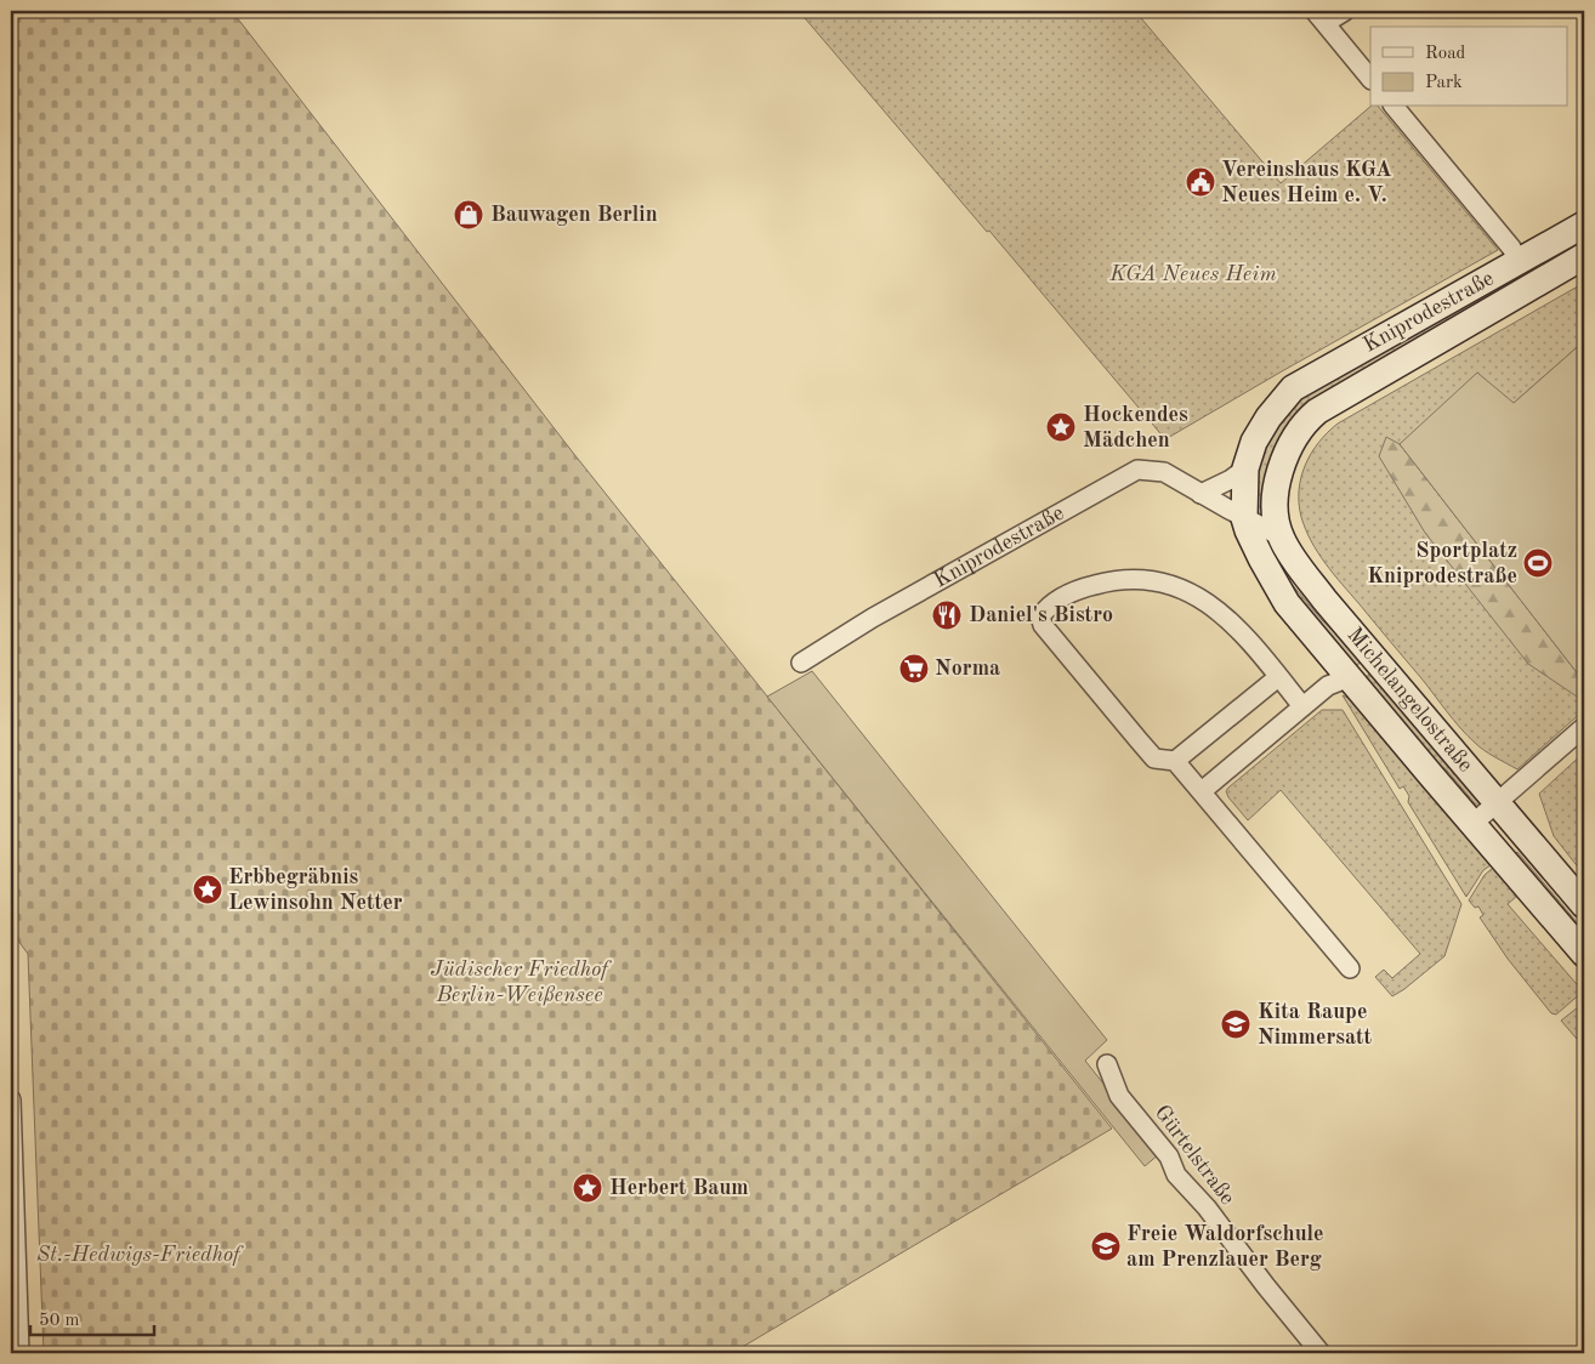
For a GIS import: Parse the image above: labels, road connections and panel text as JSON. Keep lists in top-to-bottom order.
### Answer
{
  "streets": {
    "main road": ["Kniprodestraße", "Michelangelostraße"],
    "street": ["Gürtelstraße"]
  },
  "crossings": [
    ["Kniprodestraße", "Michelangelostraße"]
  ],
  "parks": ["KGA Neues Heim", "Jüdischer Friedhof Berlin-Weißensee", "St.-Hedwigs-Friedhof"],
  "places": {
    "public building": ["Vereinshaus KGA Neues Heim e. V."],
    "shop": ["Bauwagen Berlin"],
    "place": ["Hockendes Mädchen", "Erbbegräbnis Lewinsohn Netter", "Herbert Baum"],
    "sports": ["Sportplatz Kniprodestraße"],
    "restaurant": ["Daniel's Bistro"],
    "supermarket": ["Norma"],
    "school or university": ["Kita Raupe Nimmersatt", "Freie Waldorfschule am Prenzlauer Berg"]
  },
  "legend": ["Road", "Park"],
  "scale_bar": "50 m"
}
